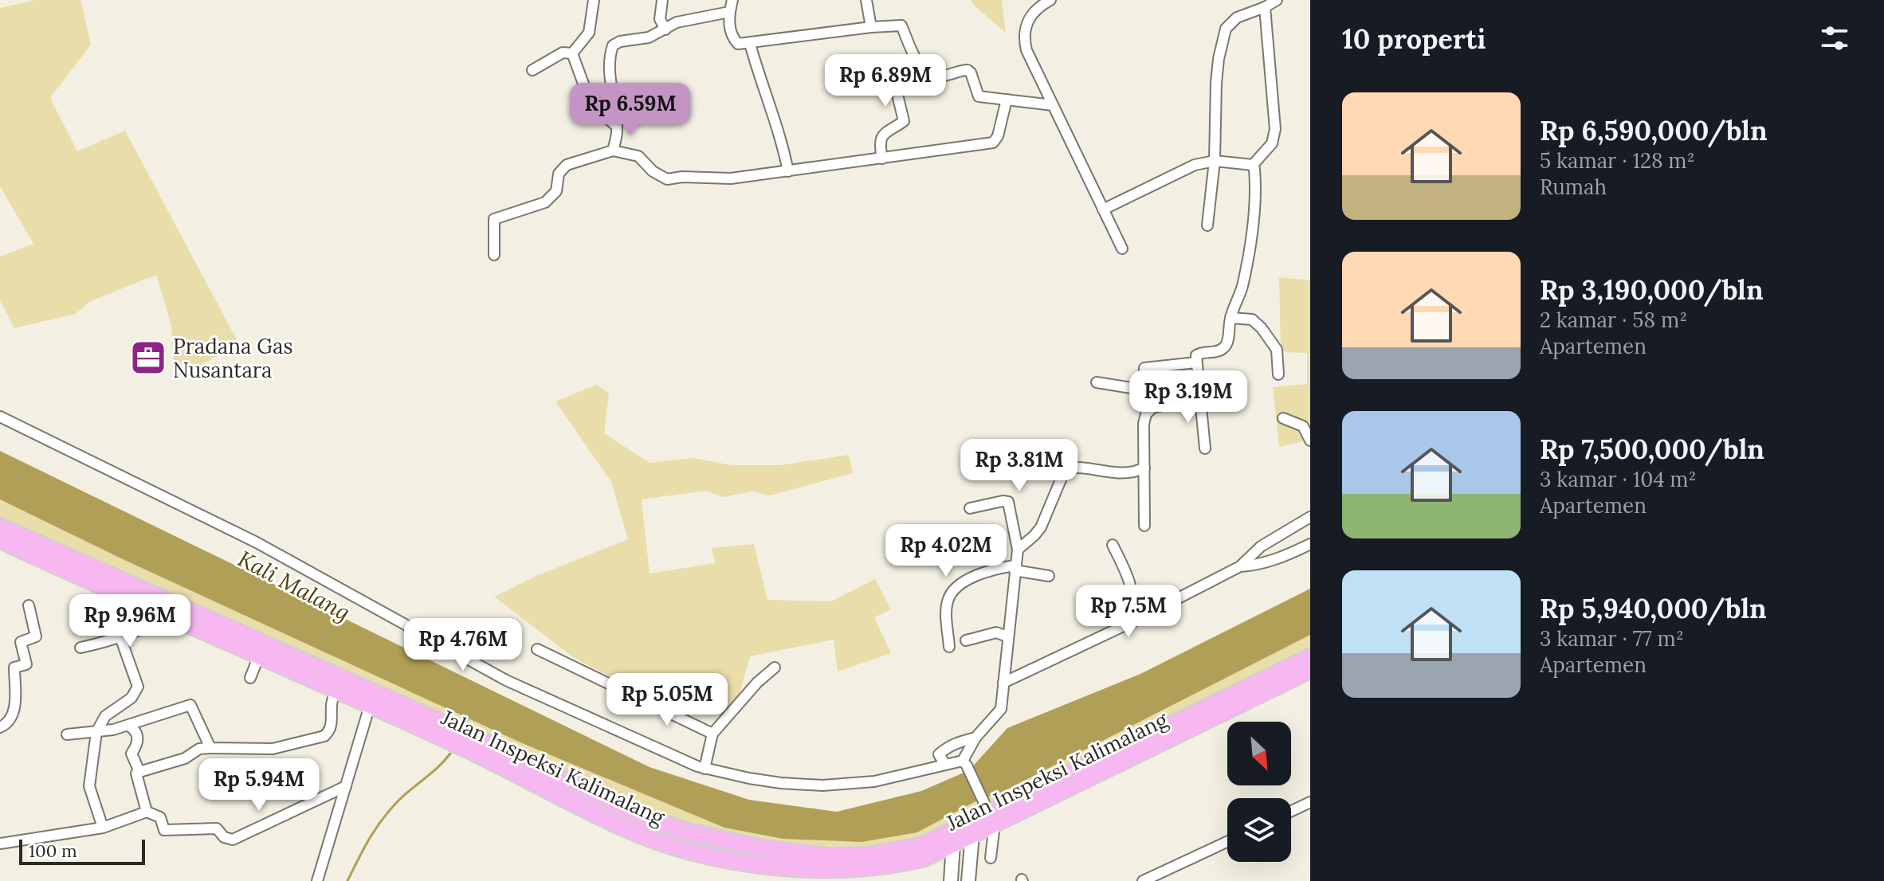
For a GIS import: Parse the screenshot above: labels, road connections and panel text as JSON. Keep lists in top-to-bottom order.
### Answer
{
  "streets": {
    "main road": ["Jalan Inspeksi Kalimalang"]
  },
  "water": ["Kali Malang"],
  "places": {
    "office": ["Pradana Gas Nusantara"]
  },
  "scale_bar": "100 m",
  "north": "bottom right",
  "page": {
    "heading": "10 properti",
    "price": [
      "Rp 6.89M",
      "Rp 6.59M",
      "Rp 3.19M",
      "Rp 3.81M",
      "Rp 4.02M",
      "Rp 7.5M",
      "Rp 9.96M",
      "Rp 4.76M",
      "Rp 5.05M",
      "Rp 5.94M"
    ],
    "list": [
      {
        "name": "Rp 6,590,000/bln",
        "note": "5 kamar · 128 m² · Rumah"
      },
      {
        "name": "Rp 3,190,000/bln",
        "note": "2 kamar · 58 m² · Apartemen"
      },
      {
        "name": "Rp 7,500,000/bln",
        "note": "3 kamar · 104 m² · Apartemen"
      },
      {
        "name": "Rp 5,940,000/bln",
        "note": "3 kamar · 77 m² · Apartemen"
      }
    ],
    "scale": "100 m"
  }
}
